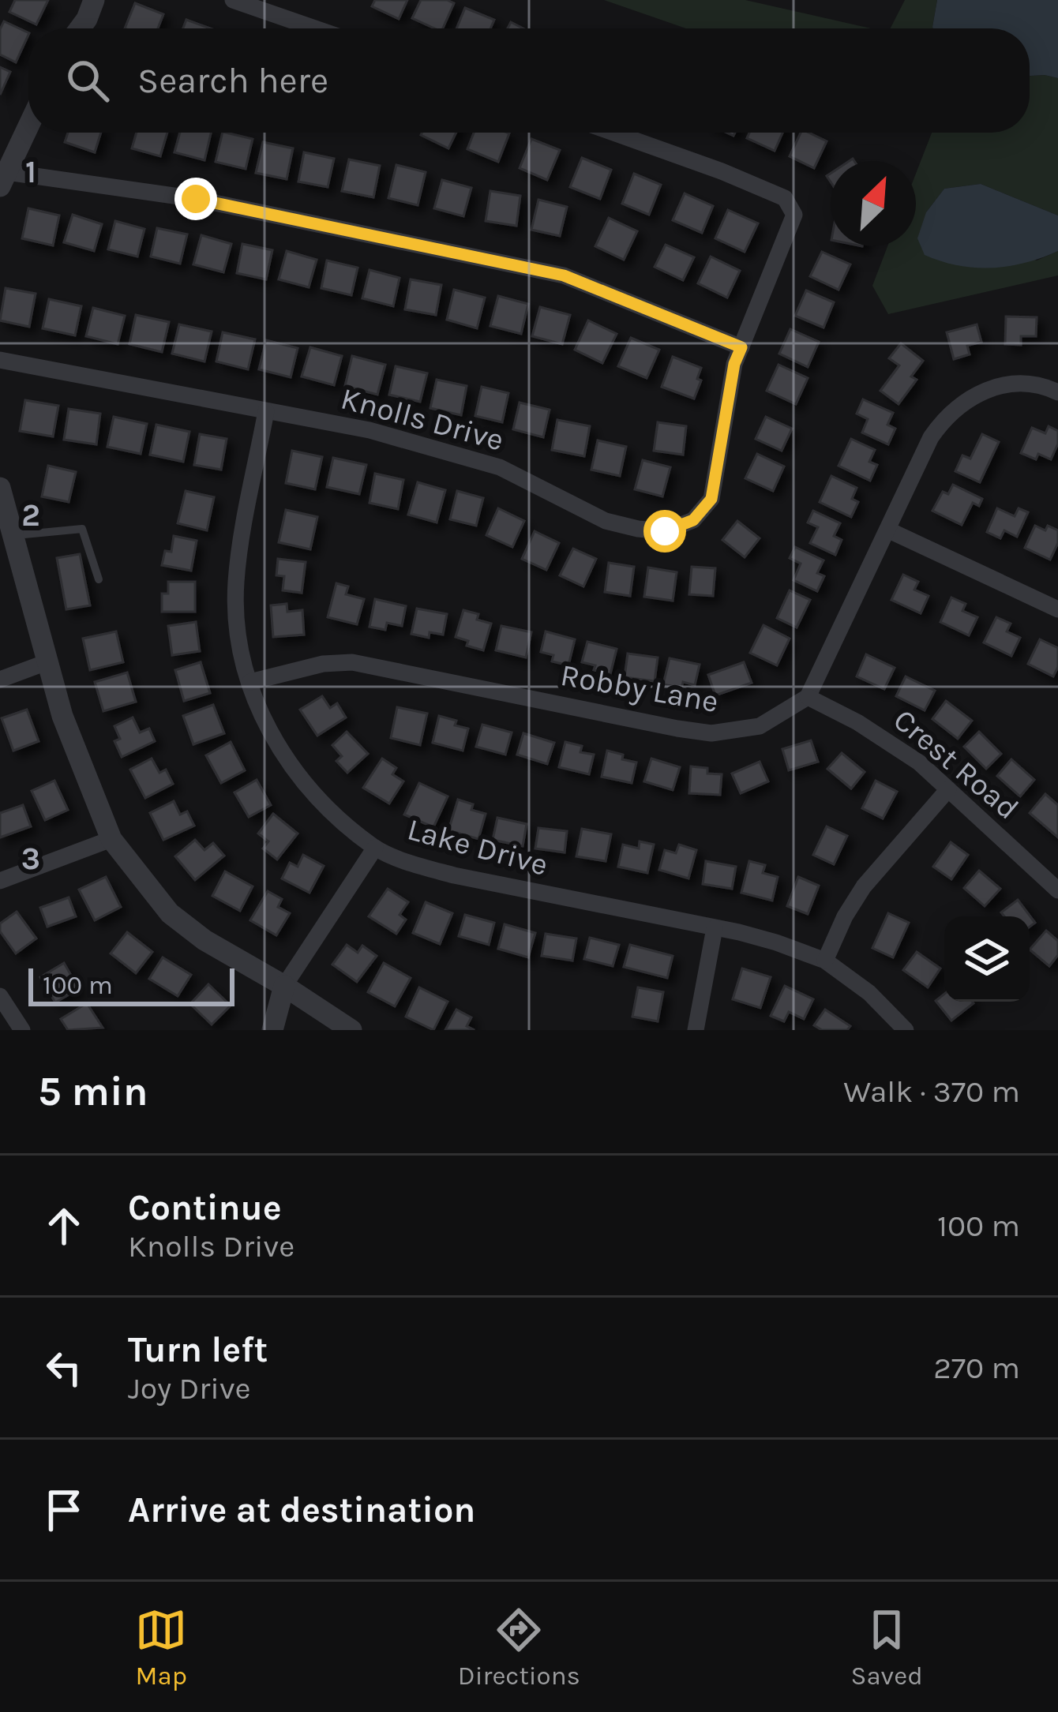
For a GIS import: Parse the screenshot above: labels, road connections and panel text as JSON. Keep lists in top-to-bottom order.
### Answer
{
  "streets": {
    "street": [
      "Knolls Drive",
      "Robby Lane",
      "Crest Road",
      "Lake Drive"
    ]
  },
  "crossings": [
    ["Knolls Drive", "Lake Drive"],
    ["Robby Lane", "Crest Road"],
    ["Robby Lane", "Lake Drive"]
  ],
  "scale_bar": "100 m",
  "north": "top right",
  "page": {
    "search": "Search here",
    "scale": "100 m",
    "heading": ["5 min", "Walk · 370 m"],
    "list": [
      ["Continue", "Knolls Drive", "100 m"],
      ["Turn left", "Joy Drive", "270 m"],
      "Arrive at destination"
    ],
    "nav": ["Map", "Directions", "Saved"]
  },
  "grid": {
    "rows": ["1", "2", "3"]
  }
}
